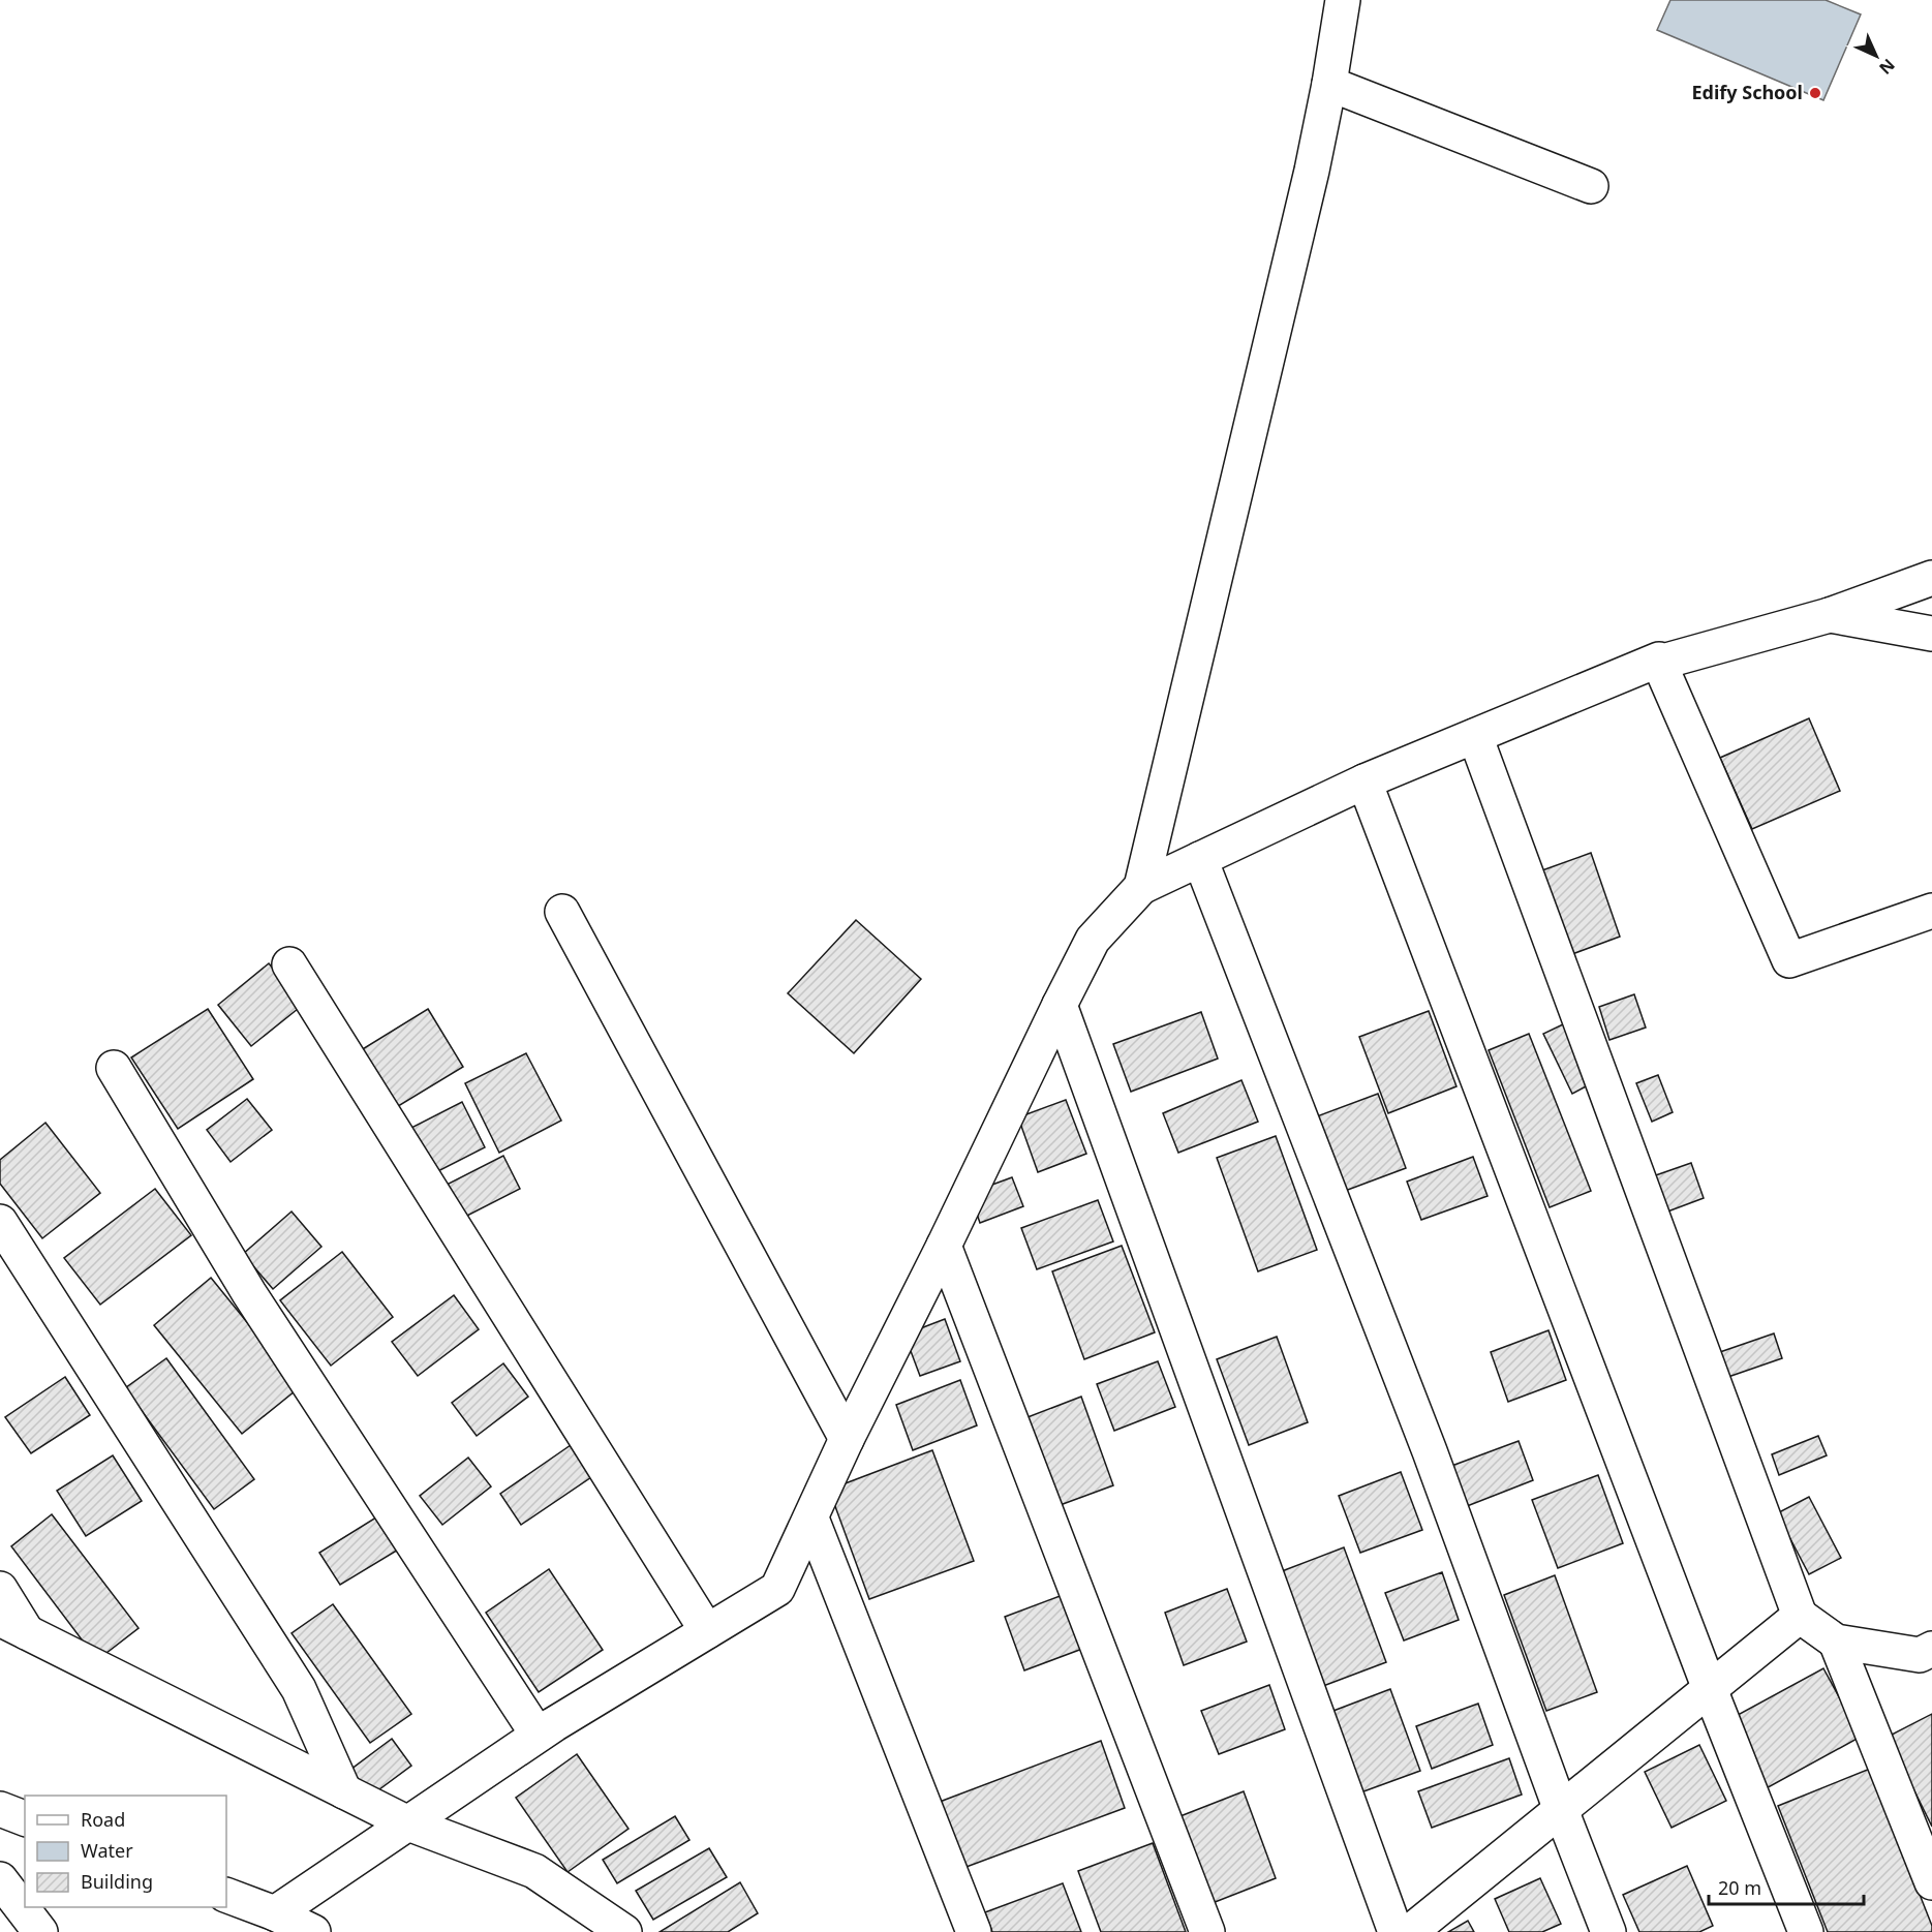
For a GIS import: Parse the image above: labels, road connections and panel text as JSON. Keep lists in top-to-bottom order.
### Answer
{
  "places": ["Edify School"],
  "legend": ["Road", "Water", "Building"],
  "scale_bar": "20 m",
  "north": "bottom right"
}
